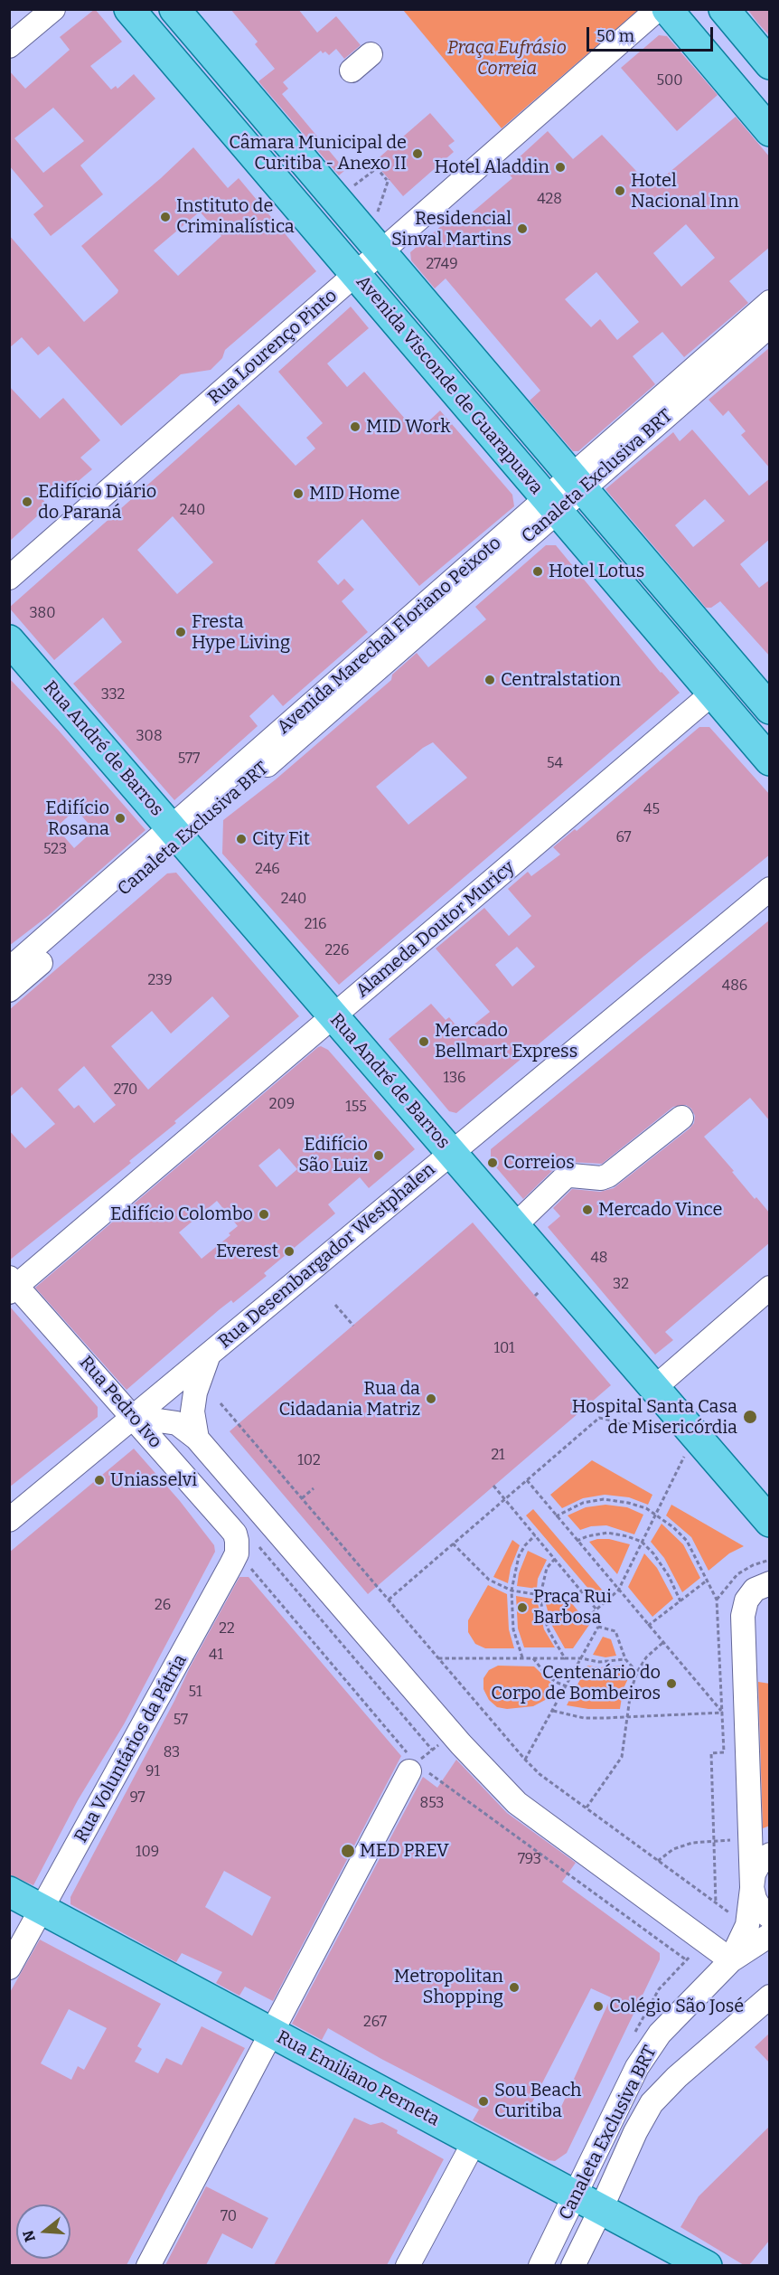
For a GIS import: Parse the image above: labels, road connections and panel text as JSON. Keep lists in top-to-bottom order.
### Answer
{
  "streets": {
    "main road": ["Avenida Visconde de Guarapuava", "Rua André de Barros", "Rua Emiliano Perneta"],
    "street": [
      "Rua Lourenço Pinto",
      "Canaleta Exclusiva BRT",
      "Avenida Marechal Floriano Peixoto",
      "Alameda Doutor Muricy",
      "Rua Desembargador Westphalen",
      "Rua Pedro Ivo",
      "Rua Voluntários da Pátria"
    ]
  },
  "crossings": [
    ["Rua Lourenço Pinto", "Avenida Visconde de Guarapuava"],
    ["Avenida Visconde de Guarapuava", "Canaleta Exclusiva BRT"],
    ["Avenida Visconde de Guarapuava", "Avenida Marechal Floriano Peixoto"],
    ["Avenida Visconde de Guarapuava", "Alameda Doutor Muricy"],
    ["Canaleta Exclusiva BRT", "Avenida Marechal Floriano Peixoto"],
    ["Canaleta Exclusiva BRT", "Rua André de Barros"],
    ["Canaleta Exclusiva BRT", "Rua Emiliano Perneta"],
    ["Avenida Marechal Floriano Peixoto", "Rua André de Barros"],
    ["Rua André de Barros", "Alameda Doutor Muricy"],
    ["Rua André de Barros", "Rua Desembargador Westphalen"],
    ["Alameda Doutor Muricy", "Rua Pedro Ivo"],
    ["Rua Desembargador Westphalen", "Rua Pedro Ivo"],
    ["Rua Pedro Ivo", "Rua Voluntários da Pátria"],
    ["Rua Voluntários da Pátria", "Rua Emiliano Perneta"]
  ],
  "parks": ["Praça Eufrásio Correia"],
  "places": [
    "Câmara Municipal de Curitiba - Anexo II",
    "Hotel Aladdin",
    "Hotel Nacional Inn",
    "Instituto de Criminalística",
    "Residencial Sinval Martins",
    "MID Work",
    "MID Home",
    "Edifício Diário do Paraná",
    "Hotel Lotus",
    "Fresta Hype Living",
    "Centralstation",
    "Edifício Rosana",
    "City Fit",
    "Mercado Bellmart Express",
    "Edifício São Luiz",
    "Correios",
    "Mercado Vince",
    "Edifício Colombo",
    "Everest",
    "Rua da Cidadania Matriz",
    "Hospital Santa Casa de Misericórdia",
    "Uniasselvi",
    "Praça Rui Barbosa",
    "Centenário do Corpo de Bombeiros",
    "MED PREV",
    "Metropolitan Shopping",
    "Colégio São José",
    "Sou Beach Curitiba"
  ],
  "house_numbers": [
    "500",
    "428",
    "2749",
    "240",
    "380",
    "332",
    "308",
    "577",
    "54",
    "45",
    "67",
    "523",
    "246",
    "240",
    "216",
    "226",
    "239",
    "486",
    "136",
    "270",
    "209",
    "155",
    "48",
    "32",
    "101",
    "21",
    "102",
    "26",
    "22",
    "41",
    "51",
    "57",
    "83",
    "91",
    "97",
    "853",
    "109",
    "793",
    "267",
    "70"
  ],
  "scale_bar": "50 m",
  "north": "left"
}
